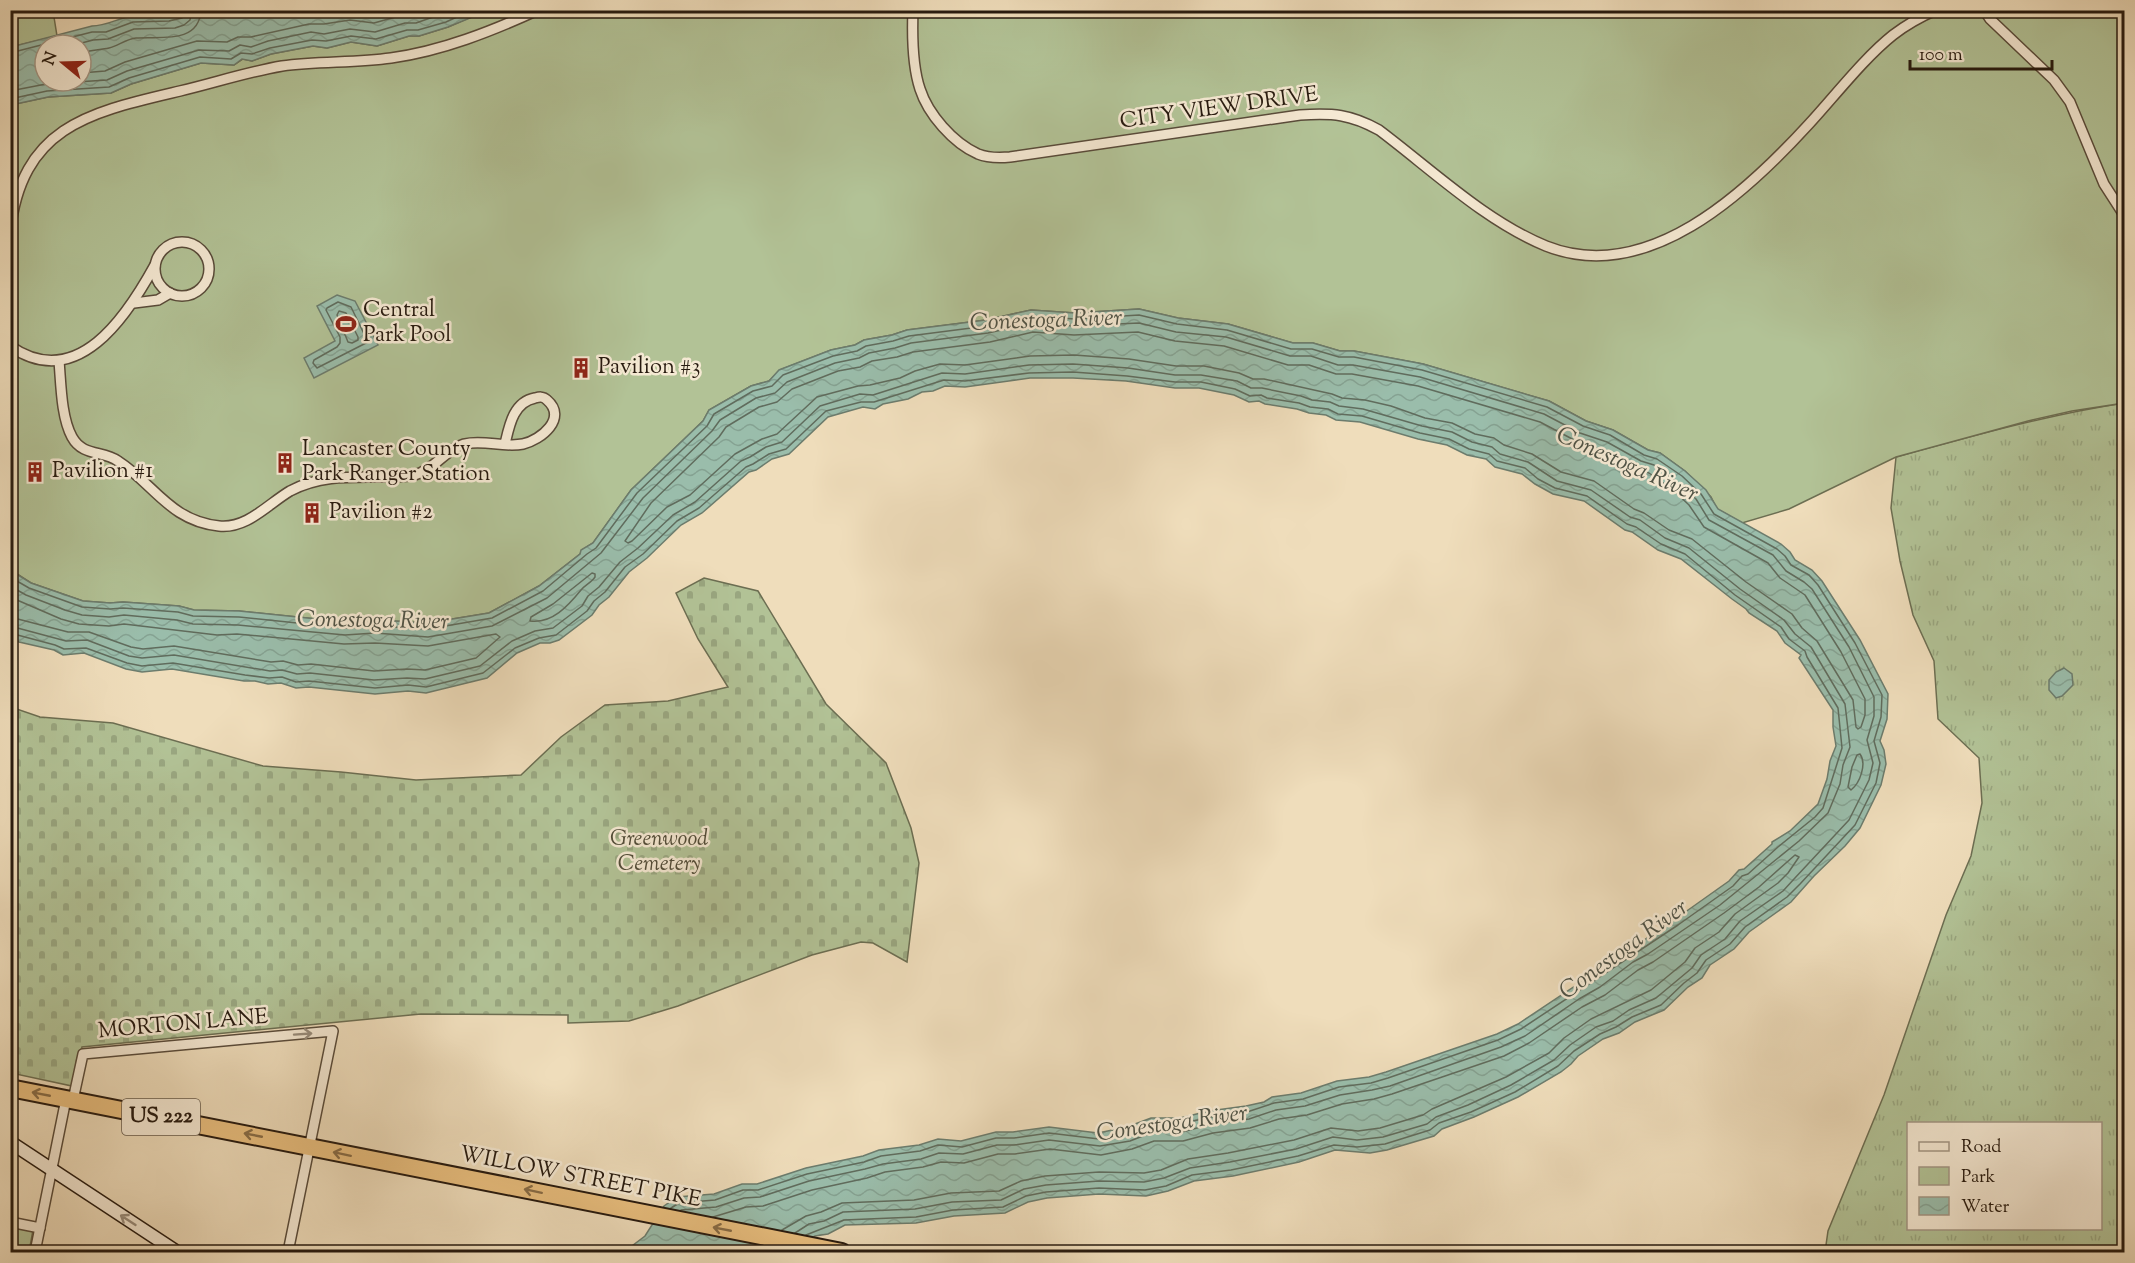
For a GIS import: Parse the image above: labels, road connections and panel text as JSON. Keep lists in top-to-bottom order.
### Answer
{
  "streets": {
    "highway": ["US 222", "WILLOW STREET PIKE"],
    "street": ["CITY VIEW DRIVE", "MORTON LANE"]
  },
  "crossings": [
    ["MORTON LANE", "US 222"],
    ["MORTON LANE", "WILLOW STREET PIKE"],
    ["US 222", "WILLOW STREET PIKE"]
  ],
  "one_way": ["WILLOW STREET PIKE"],
  "water": ["Conestoga River"],
  "parks": ["Greenwood Cemetery"],
  "places": {
    "sports": ["Central Park Pool"],
    "building": [
      "Pavilion #3",
      "Lancaster County Park Ranger Station",
      "Pavilion #1",
      "Pavilion #2"
    ]
  },
  "legend": ["Road", "Park", "Water"],
  "scale_bar": "100 m",
  "north": "left"
}
